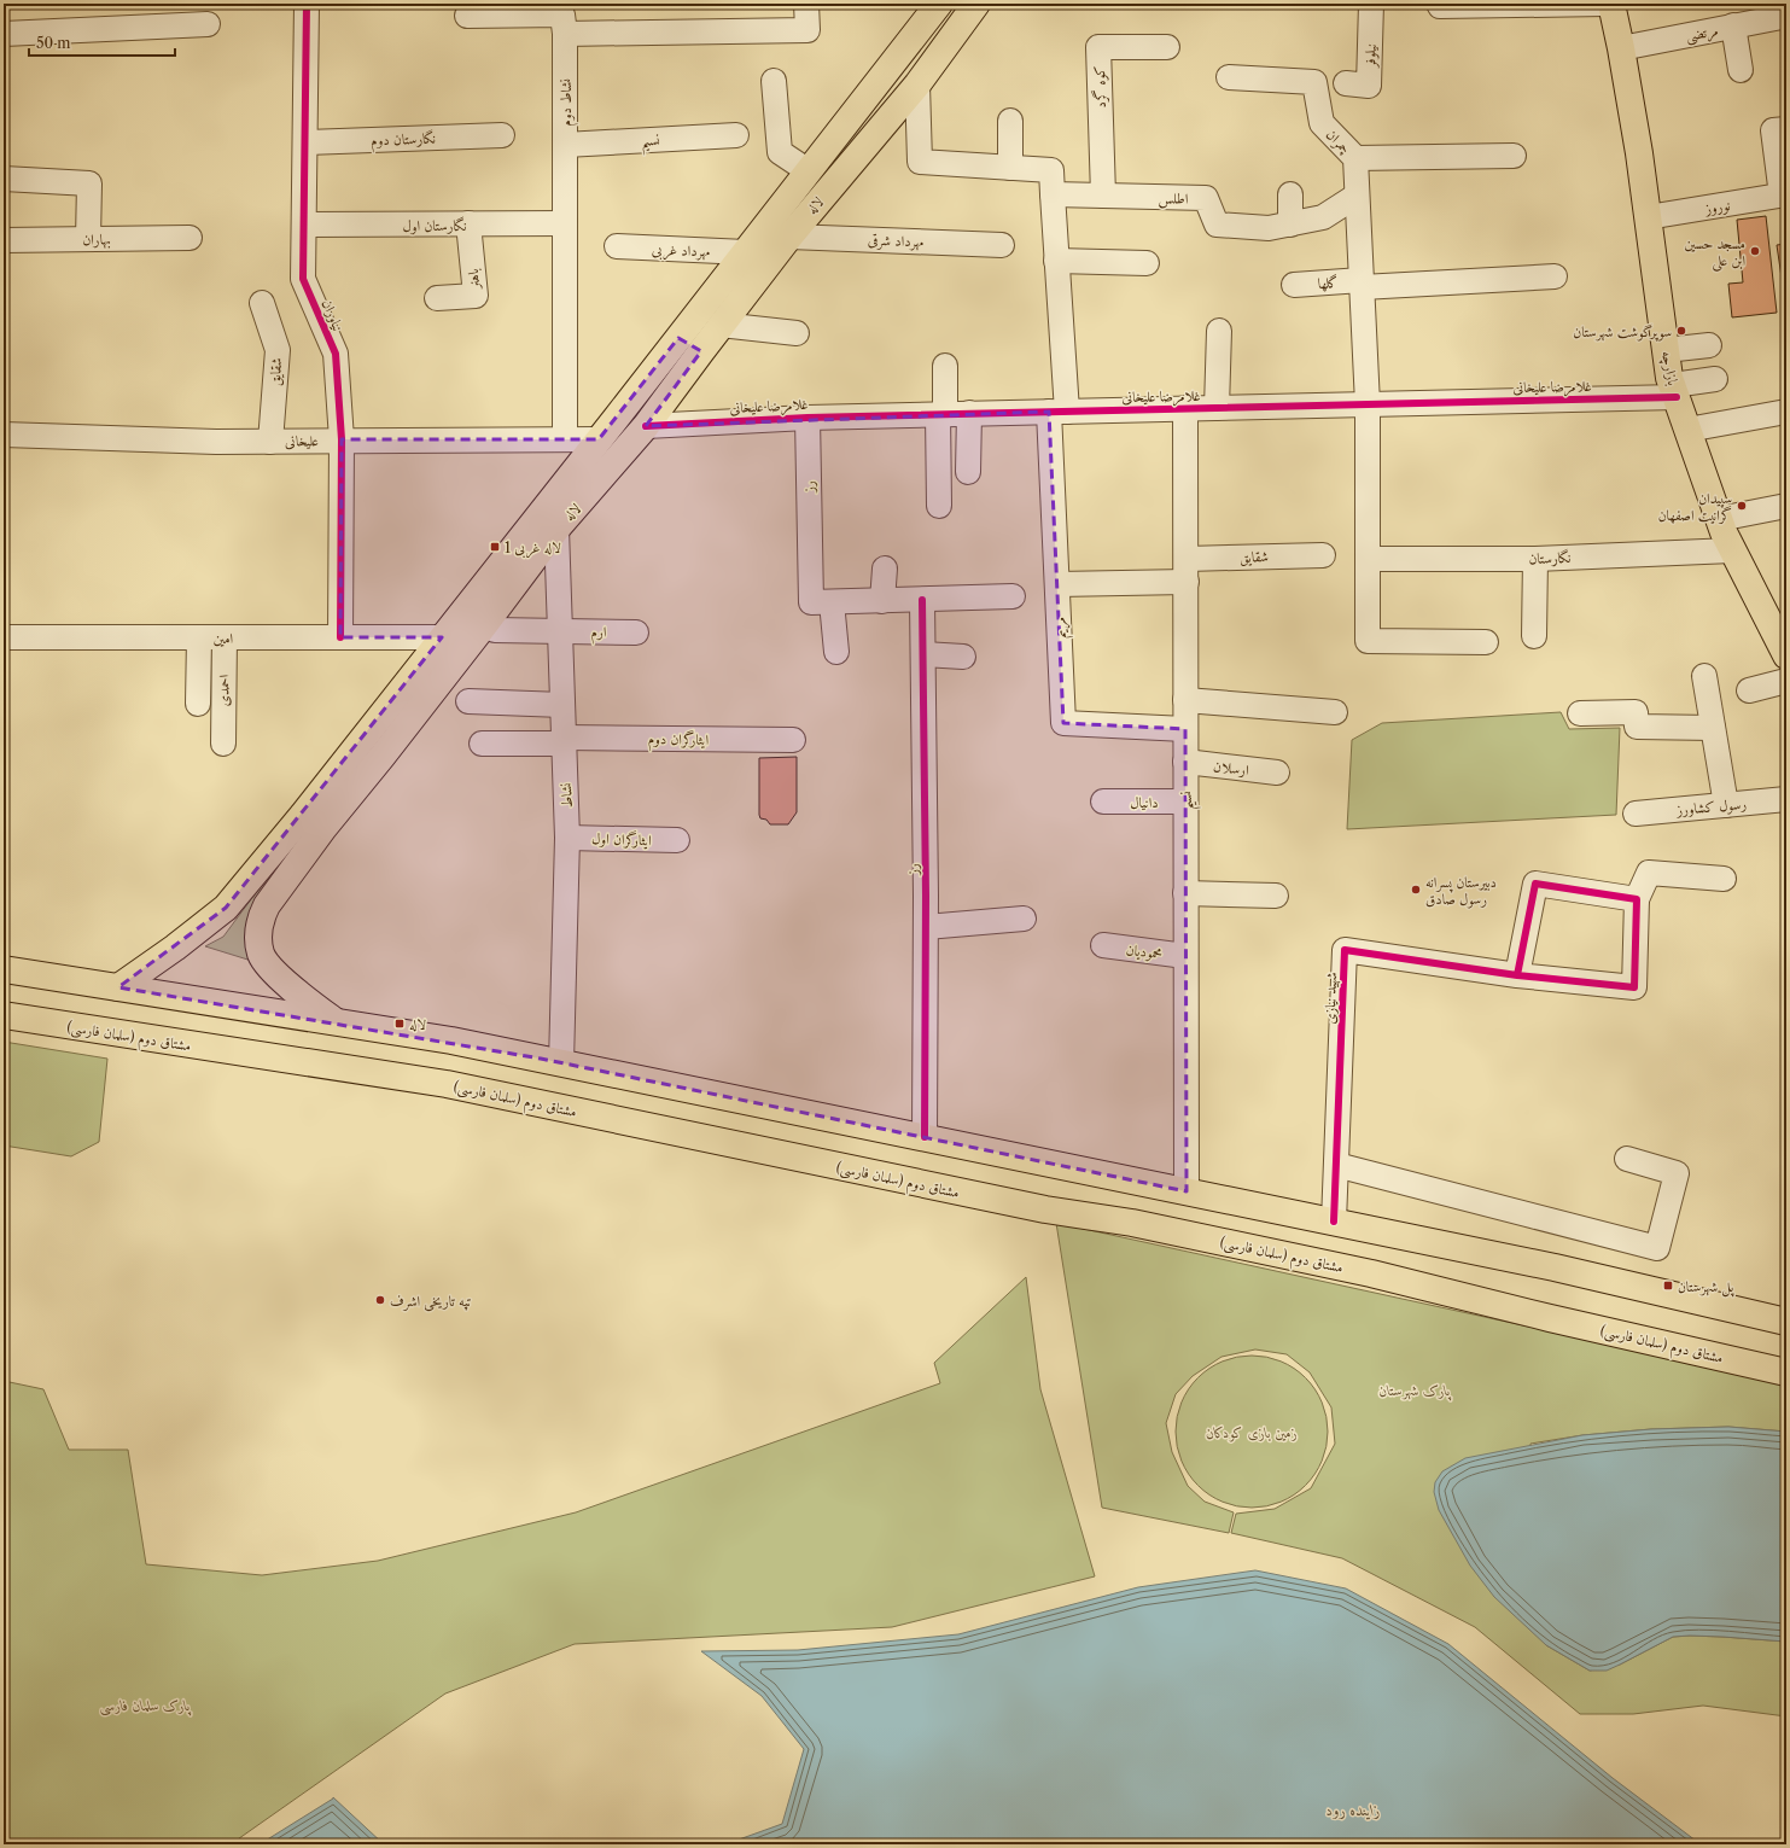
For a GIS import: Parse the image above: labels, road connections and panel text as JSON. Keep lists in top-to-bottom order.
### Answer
{
  "streets": {
    "main road": ["لاله", "بازارچه", "مشتاق دوم (سلمان فارسی)"],
    "street": [
      "مرتضی",
      "نیلوفر",
      "کوه گرد",
      "نشاط دوم",
      "نگارستان دوم",
      "نسیم",
      "چمران",
      "اطلس",
      "نوروز",
      "نگارستان اول",
      "بهاران",
      "مهرداد شرقی",
      "مهرداد غربی",
      "باهنر",
      "گلها",
      "نیاوران",
      "شقایق",
      "غلامرضا علیخانی",
      "علیخانی",
      "رز",
      "نگارستان",
      "مریم",
      "ارم",
      "امین",
      "احمدی",
      "ایثارگران دوم",
      "ارسلان",
      "نشاط",
      "دانیال",
      "رسول کشاورز",
      "ایثارگران اول",
      "محمودیان",
      "شهید نیازی"
    ]
  },
  "crossings": [
    ["مرتضی", "بازارچه"],
    ["کوه گرد", "اطلس"],
    ["نشاط دوم", "نسیم"],
    ["نشاط دوم", "نگارستان اول"],
    ["نشاط دوم", "علیخانی"],
    ["نگارستان دوم", "نیاوران"],
    ["نسیم", "شقایق"],
    ["نسیم", "غلامرضا علیخانی"],
    ["نسیم", "مریم"],
    ["نسیم", "ارسلان"],
    ["نسیم", "دانیال"],
    ["نسیم", "محمودیان"],
    ["چمران", "اطلس"],
    ["چمران", "گلها"],
    ["چمران", "غلامرضا علیخانی"],
    ["لاله", "مهرداد شرقی"],
    ["لاله", "مهرداد غربی"],
    ["لاله", "غلامرضا علیخانی"],
    ["لاله", "علیخانی"],
    ["لاله", "امین"],
    ["لاله", "نشاط"],
    ["نوروز", "بازارچه"],
    ["نگارستان اول", "باهنر"],
    ["نگارستان اول", "نیاوران"],
    ["نیاوران", "علیخانی"],
    ["نیاوران", "امین"],
    ["بازارچه", "غلامرضا علیخانی"],
    ["بازارچه", "نگارستان"],
    ["شقایق", "علیخانی"],
    ["شقایق", "مریم"],
    ["غلامرضا علیخانی", "رز"],
    ["غلامرضا علیخانی", "مریم"],
    ["ارم", "نشاط"],
    ["امین", "احمدی"],
    ["ایثارگران دوم", "نشاط"],
    ["نشاط", "ایثارگران اول"]
  ],
  "water": ["زاینده رود"],
  "parks": ["پارک شهرستان", "زمین بازی کودکان", "پارک سلمان فارسی"],
  "places": {
    "other": [
      "مسجد حسین ابن علی",
      "سوپرگوشت شهرستان",
      "سپیدان گرانیت اصفهان",
      "دبیرستان پسرانه رسول صادق",
      "تپه تاریخی اشرف"
    ],
    "transit": ["لاله غربی 1", "لاله", "پل شهرستان"]
  },
  "scale_bar": "50 m"
}
